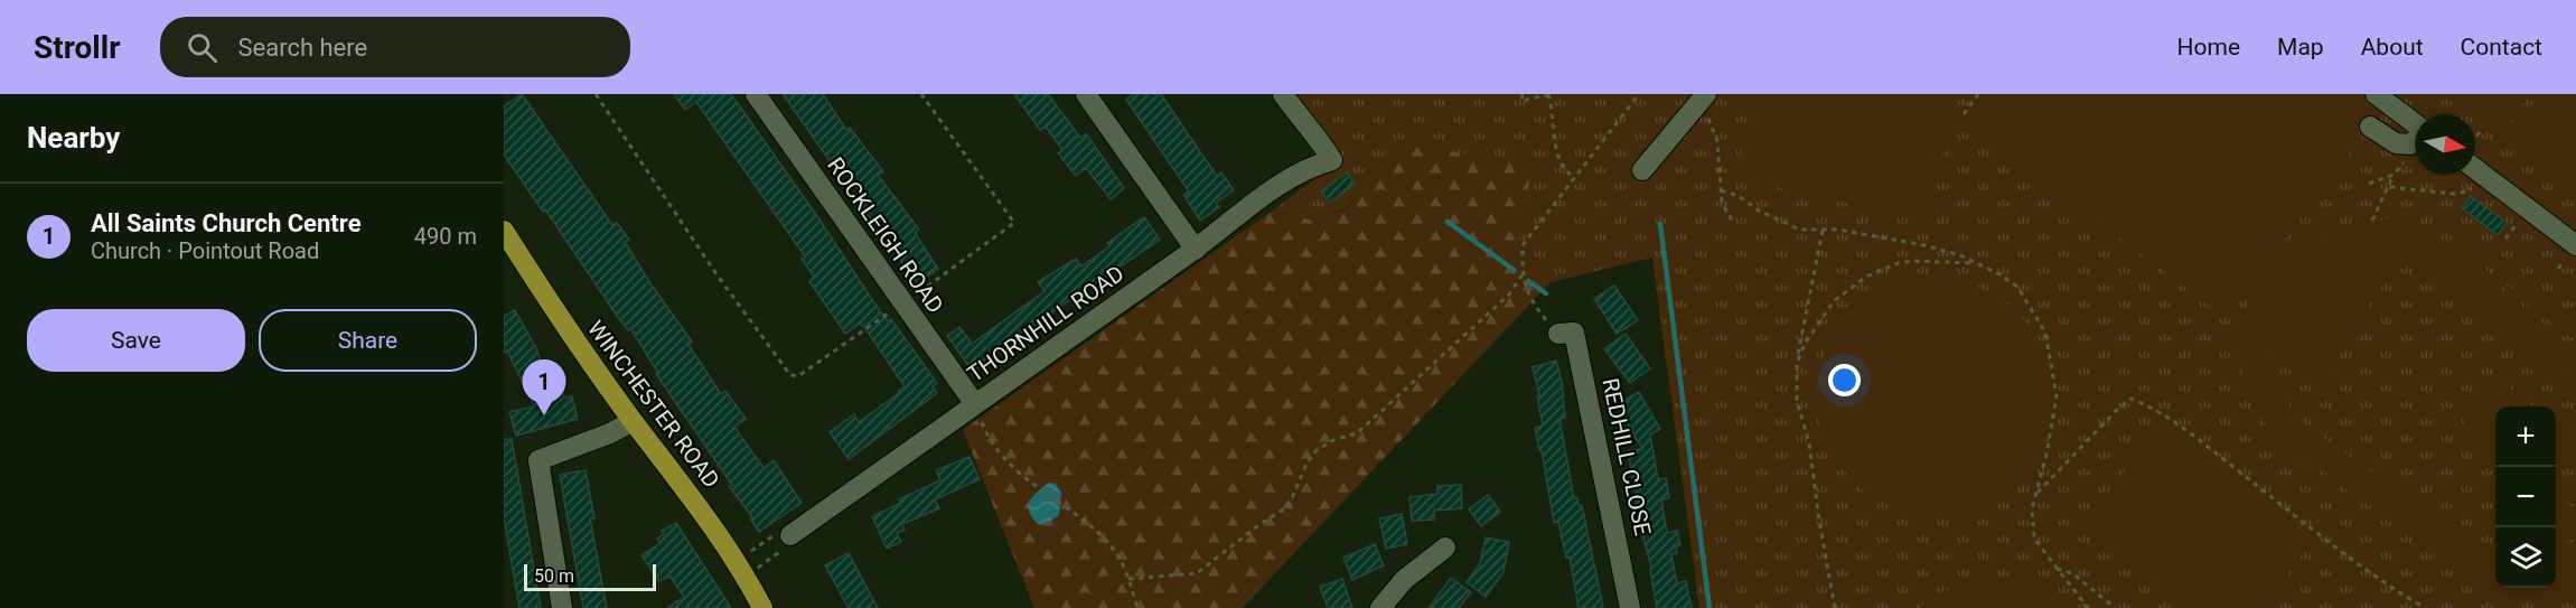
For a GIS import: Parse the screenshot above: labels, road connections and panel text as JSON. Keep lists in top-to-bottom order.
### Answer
{
  "streets": {
    "main road": ["WINCHESTER ROAD"],
    "street": ["ROCKLEIGH ROAD", "THORNHILL ROAD", "REDHILL CLOSE"]
  },
  "crossings": [
    ["ROCKLEIGH ROAD", "THORNHILL ROAD"]
  ],
  "scale_bar": "50 m",
  "north": "right",
  "page": {
    "header": "Strollr",
    "search": "Search here",
    "nav": [
      "Home",
      "Map",
      "About",
      "Contact"
    ],
    "heading": "Nearby",
    "list": [
      {
        "mark": "1",
        "name": "All Saints Church Centre",
        "note": "Church · Pointout Road",
        "value": "490 m"
      }
    ],
    "buttons": ["Save", "Share"],
    "pins": "1",
    "map_buttons": ["+", "−"],
    "scale": "50 m"
  }
}
